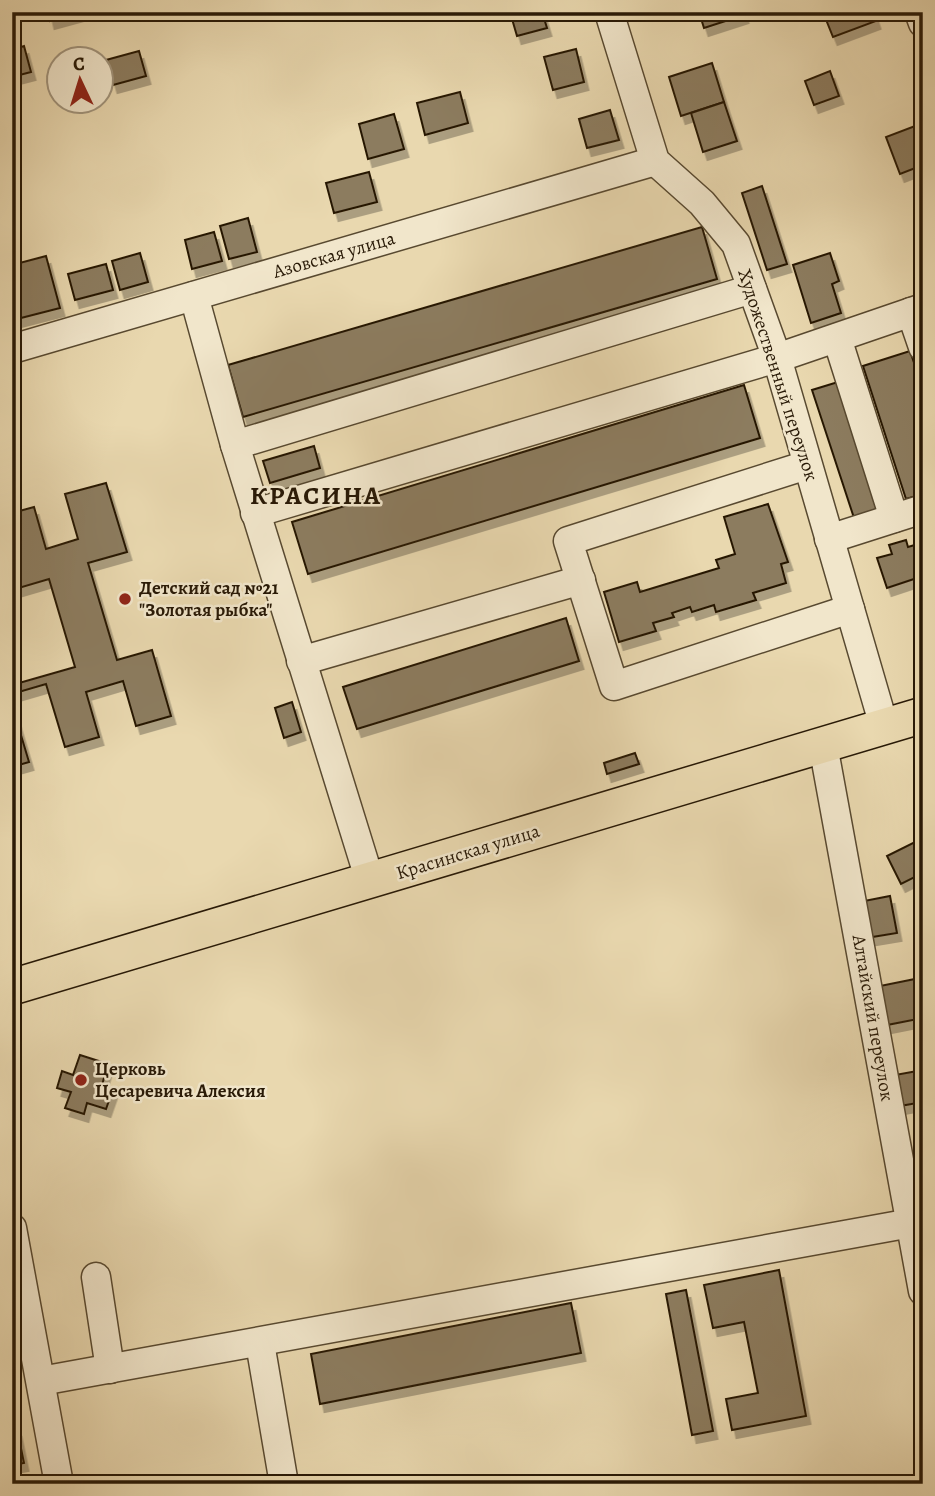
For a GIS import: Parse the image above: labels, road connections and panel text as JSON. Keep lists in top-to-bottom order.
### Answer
{
  "streets": {
    "main road": ["Красинская улица"],
    "street": ["Азовская улица", "Художественный переулок", "Алтайский переулок"]
  },
  "crossings": [
    ["Азовская улица", "Художественный переулок"],
    ["Художественный переулок", "Красинская улица"],
    ["Красинская улица", "Алтайский переулок"]
  ],
  "districts": ["КРАСИНА"],
  "places": ["Детский сад №21 \"Золотая рыбка\"", "Церковь Цесаревича Алексия"],
  "north": "top"
}
